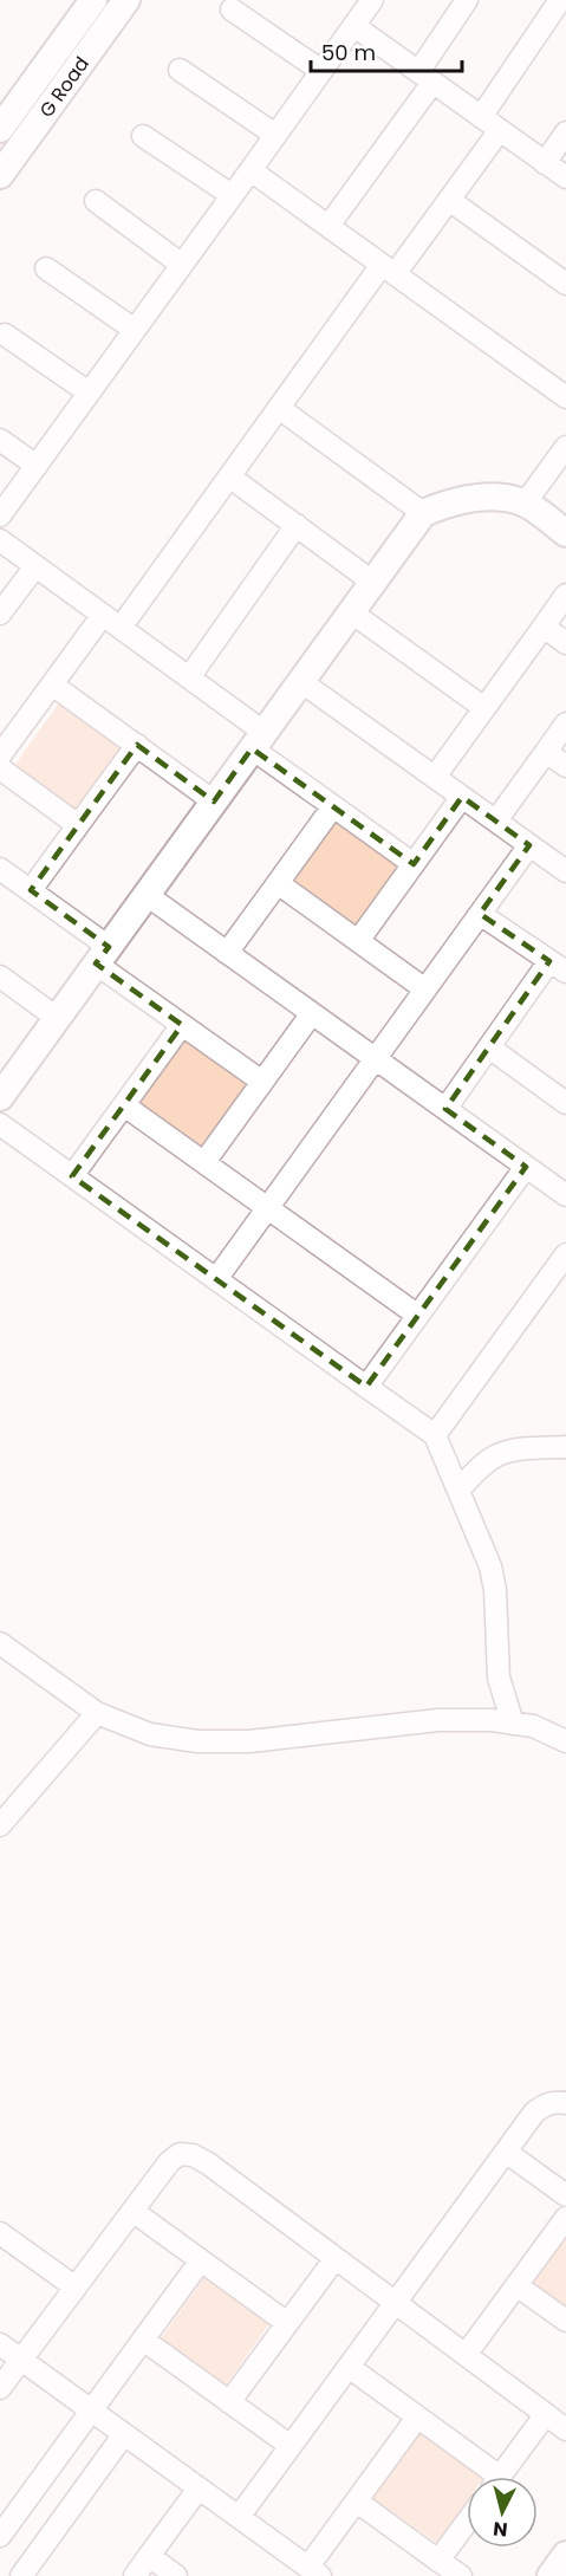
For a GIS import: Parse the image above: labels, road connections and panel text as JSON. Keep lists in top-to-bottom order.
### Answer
{
  "streets": {
    "street": ["G Road"]
  },
  "scale_bar": "50 m",
  "north": "bottom"
}
